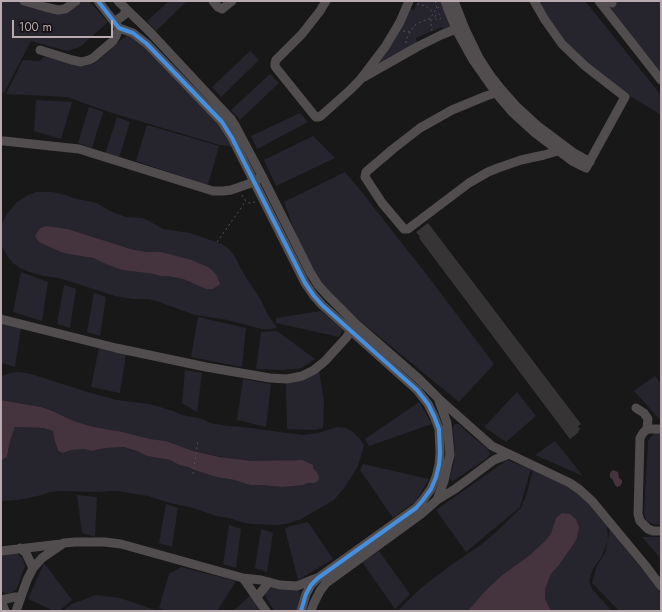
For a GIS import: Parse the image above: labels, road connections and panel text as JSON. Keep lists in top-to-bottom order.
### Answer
{
  "scale_bar": "100 m"
}
